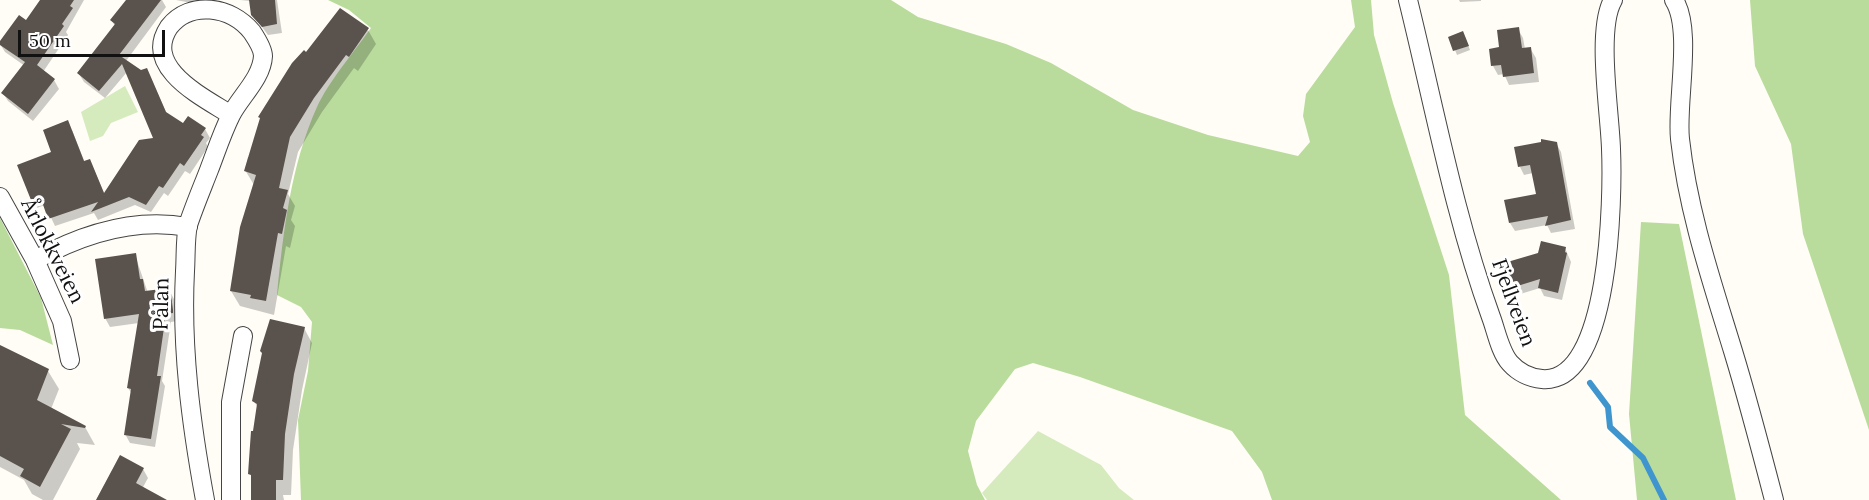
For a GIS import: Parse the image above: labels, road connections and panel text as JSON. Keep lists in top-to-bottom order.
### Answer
{
  "streets": {
    "street": ["Årlokkveien", "Fjellveien", "Pålan"]
  },
  "scale_bar": "50 m"
}
